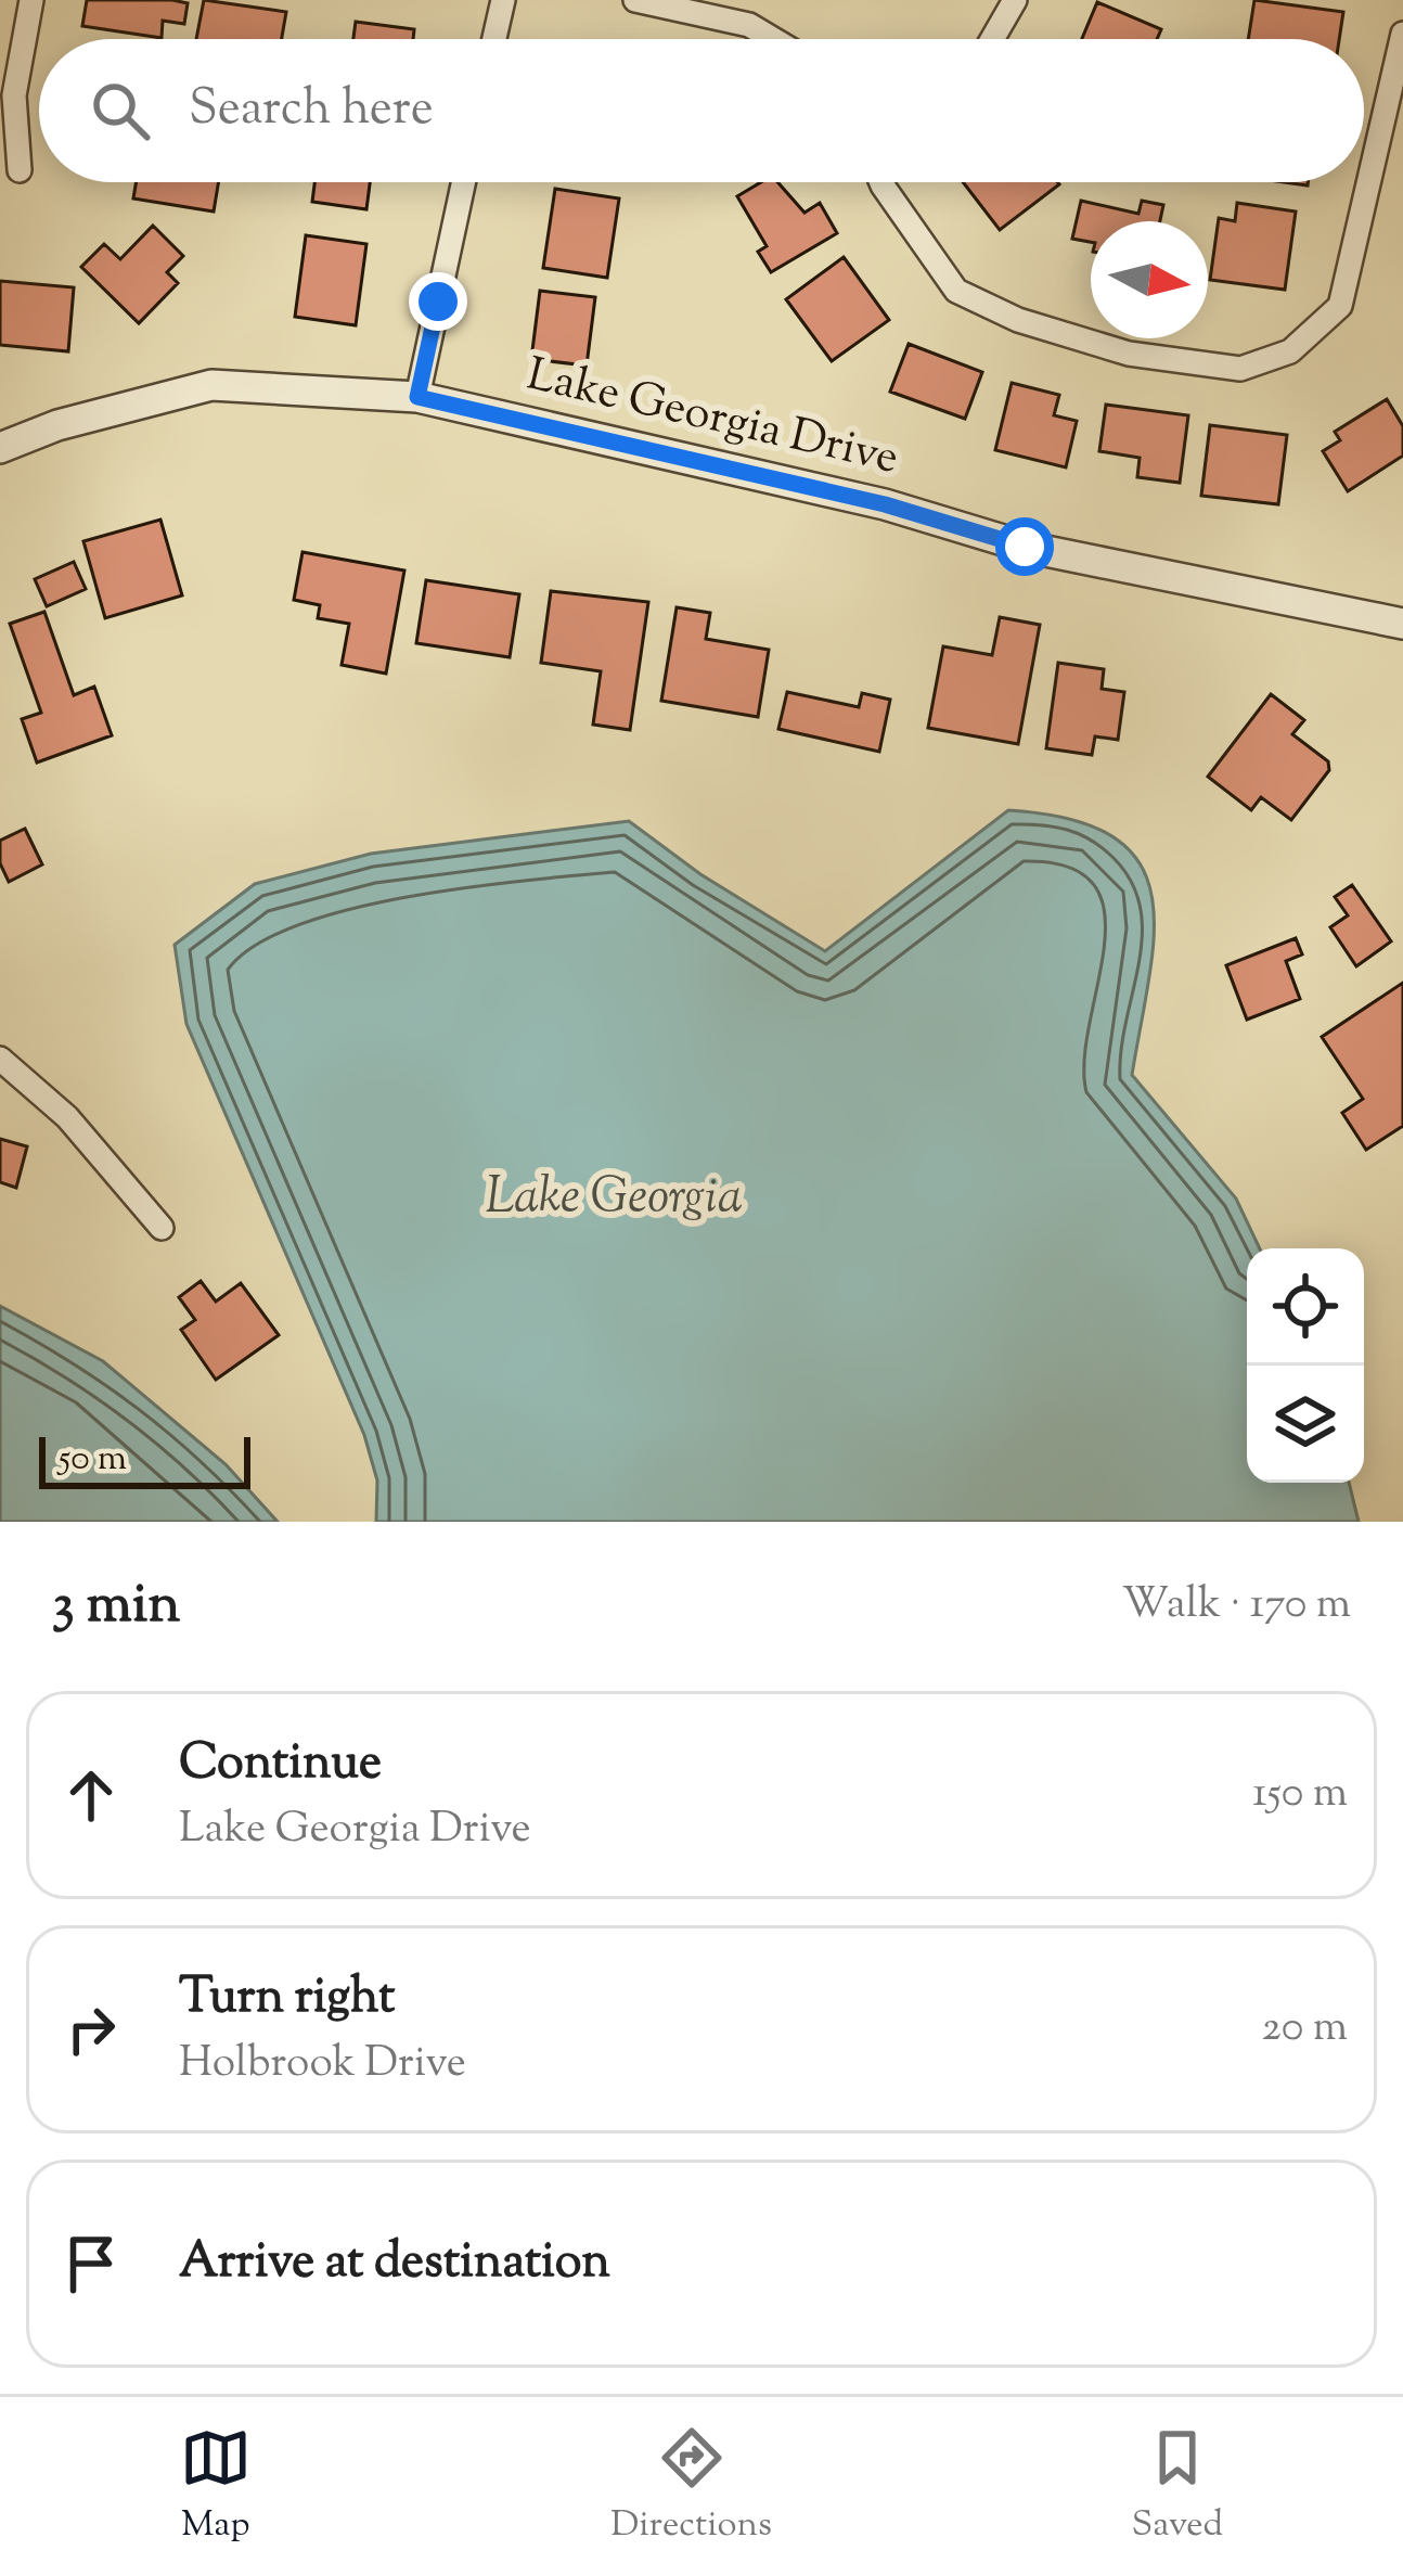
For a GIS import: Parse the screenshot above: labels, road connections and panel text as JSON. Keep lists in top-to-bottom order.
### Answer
{
  "streets": {
    "street": ["Lake Georgia Drive"]
  },
  "water": ["Lake Georgia"],
  "scale_bar": "50 m",
  "north": "right",
  "page": {
    "search": "Search here",
    "scale": "50 m",
    "heading": ["3 min", "Walk · 170 m"],
    "list": [
      ["Continue", "Lake Georgia Drive", "150 m"],
      ["Turn right", "Holbrook Drive", "20 m"],
      "Arrive at destination"
    ],
    "nav": ["Map", "Directions", "Saved"]
  }
}
